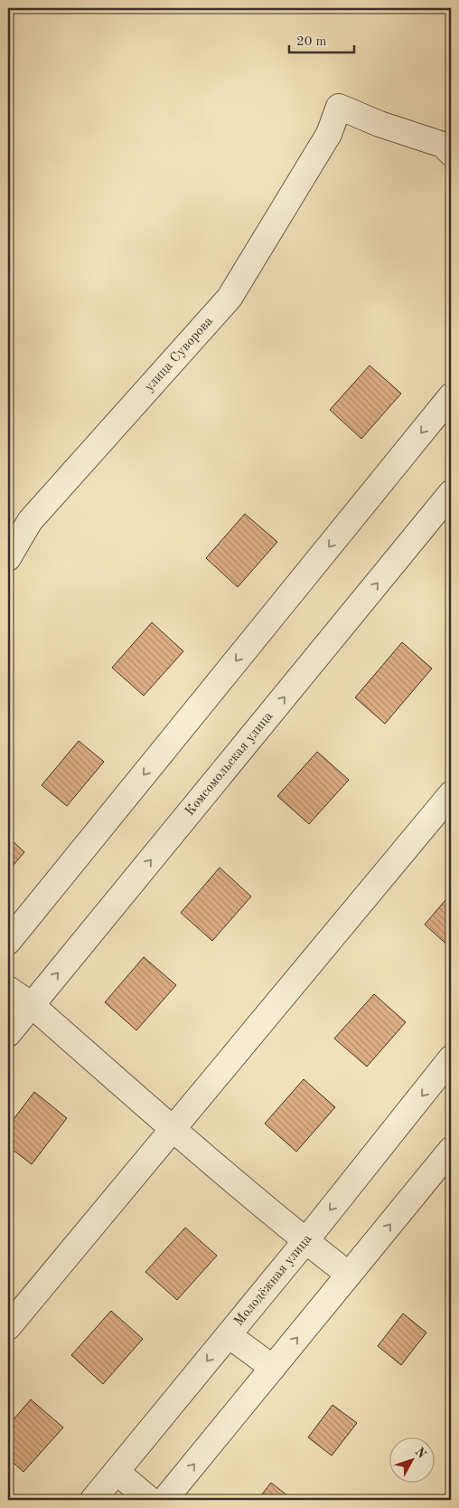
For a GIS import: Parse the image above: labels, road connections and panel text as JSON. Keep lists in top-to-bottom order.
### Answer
{
  "streets": {
    "street": ["улица Суворова", "Комсомольская улица", "Молодёжная улица"]
  },
  "scale_bar": "20 m",
  "north": "top right"
}
